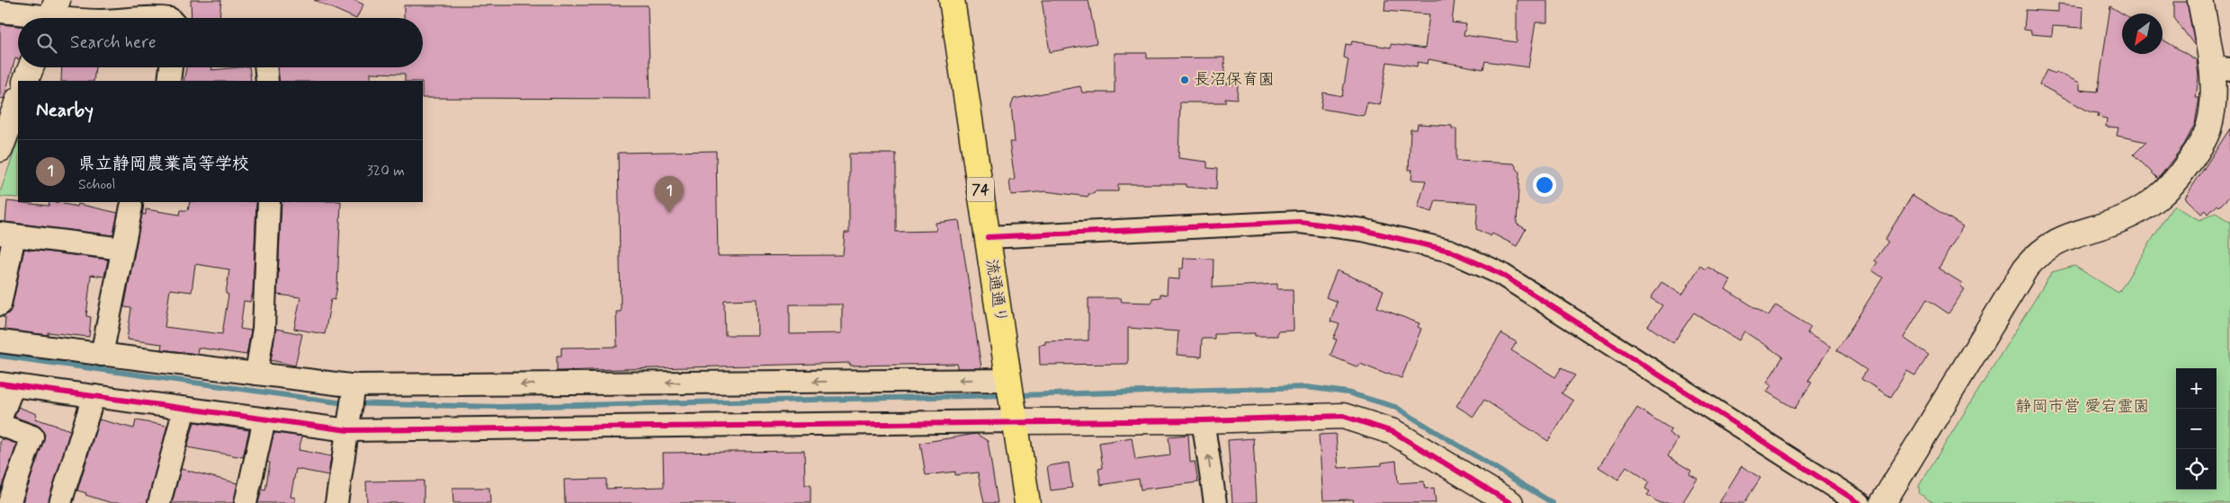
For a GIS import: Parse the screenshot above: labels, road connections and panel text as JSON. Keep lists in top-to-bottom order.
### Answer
{
  "streets": {
    "main road": ["74", "流通通り"]
  },
  "parks": ["静岡市営 愛宕霊園"],
  "places": ["長沼保育園"],
  "north": "bottom left",
  "page": {
    "search": "Search here",
    "heading": "Nearby",
    "list": [
      {
        "mark": "1",
        "name": "県立静岡農業高等学校",
        "note": "School",
        "value": "320 m"
      }
    ],
    "pins": "1",
    "map_buttons": ["+", "−"]
  }
}
